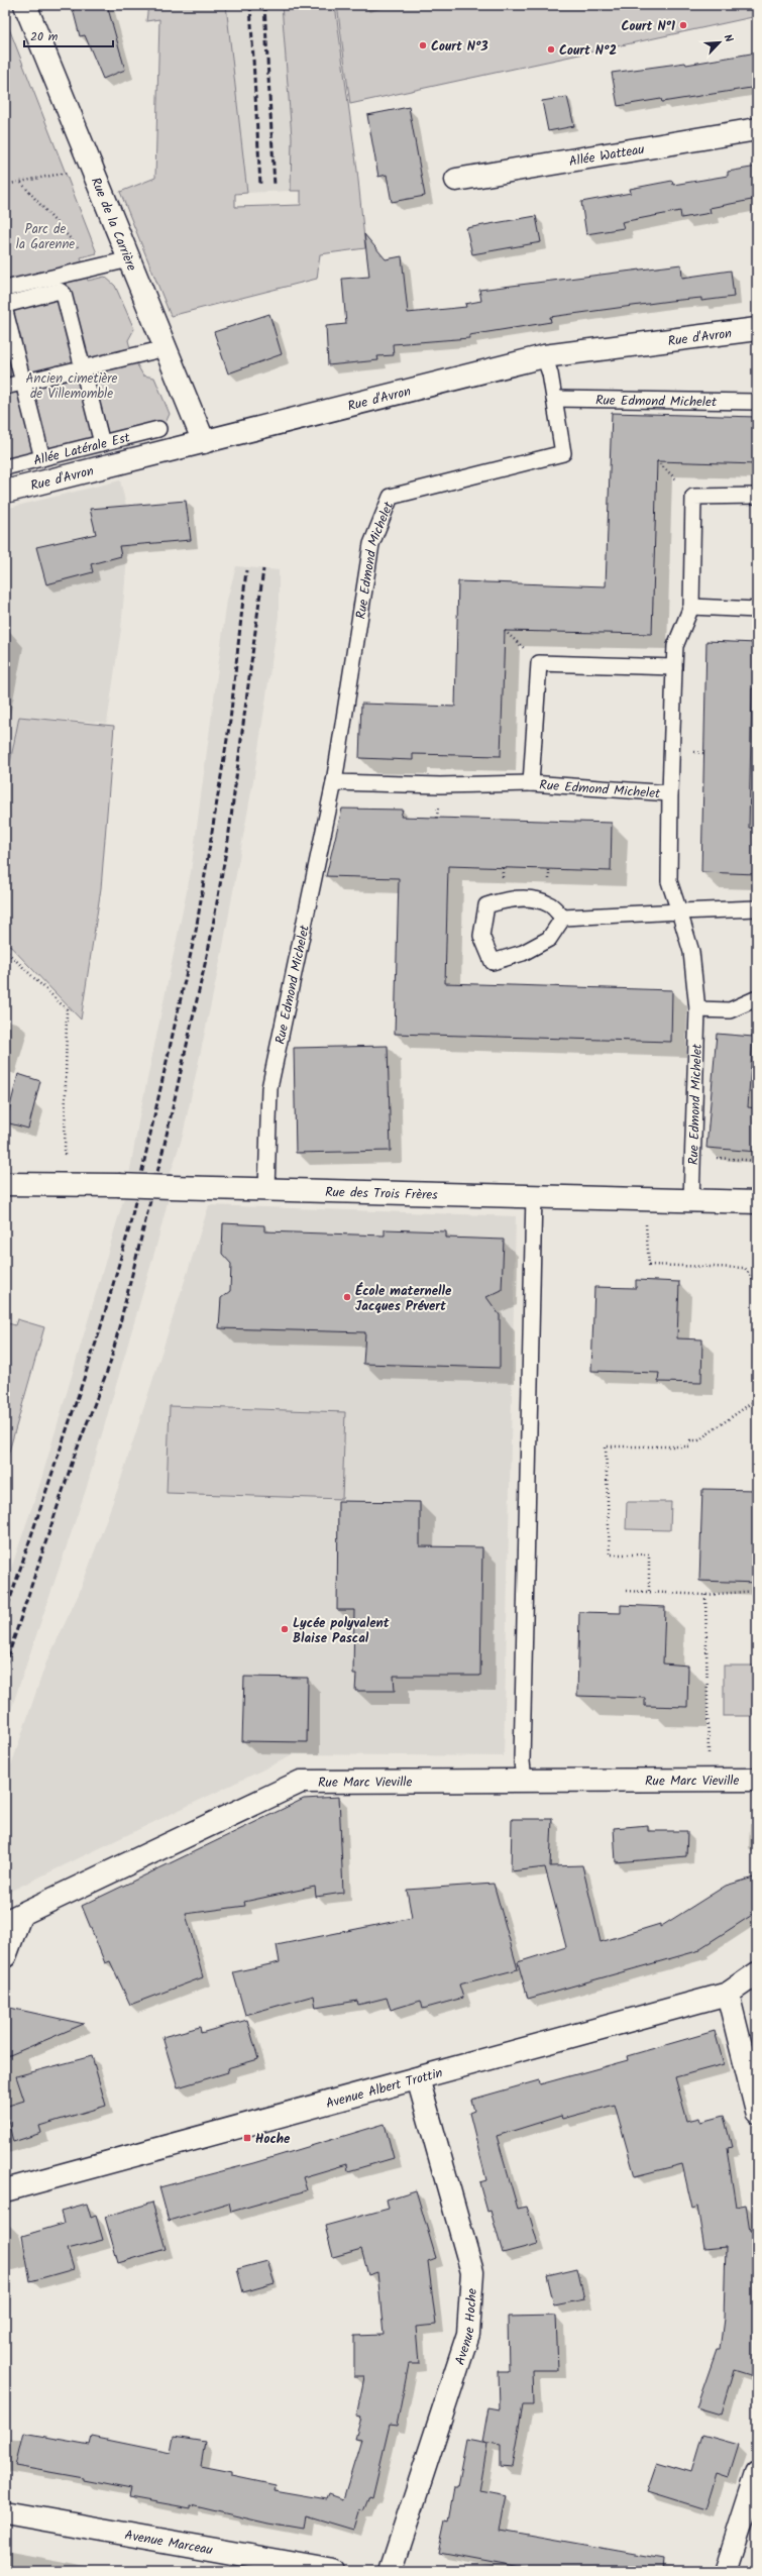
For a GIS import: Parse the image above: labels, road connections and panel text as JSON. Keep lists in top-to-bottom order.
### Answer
{
  "streets": {
    "street": [
      "Allée Watteau",
      "Rue de la Carrière",
      "Rue d'Avron",
      "Rue des Trois Frères",
      "Rue Marc Vieville",
      "Avenue Albert Trottin",
      "Avenue Hoche",
      "Avenue Marceau"
    ],
    "lane": ["Rue Edmond Michelet", "Allée Latérale Est"]
  },
  "crossings": [
    ["Rue de la Carrière", "Rue d'Avron"],
    ["Rue d'Avron", "Rue Edmond Michelet"],
    ["Rue Edmond Michelet", "Rue des Trois Frères"],
    ["Avenue Albert Trottin", "Avenue Hoche"]
  ],
  "parks": ["Parc de la Garenne", "Ancien cimetière de Villemomble"],
  "places": {
    "other": [
      "Court N°1",
      "Court N°3",
      "Court N°2",
      "École maternelle Jacques Prévert",
      "Lycée polyvalent Blaise Pascal"
    ],
    "transit": ["Hoche"]
  },
  "scale_bar": "20 m",
  "north": "top right"
}
